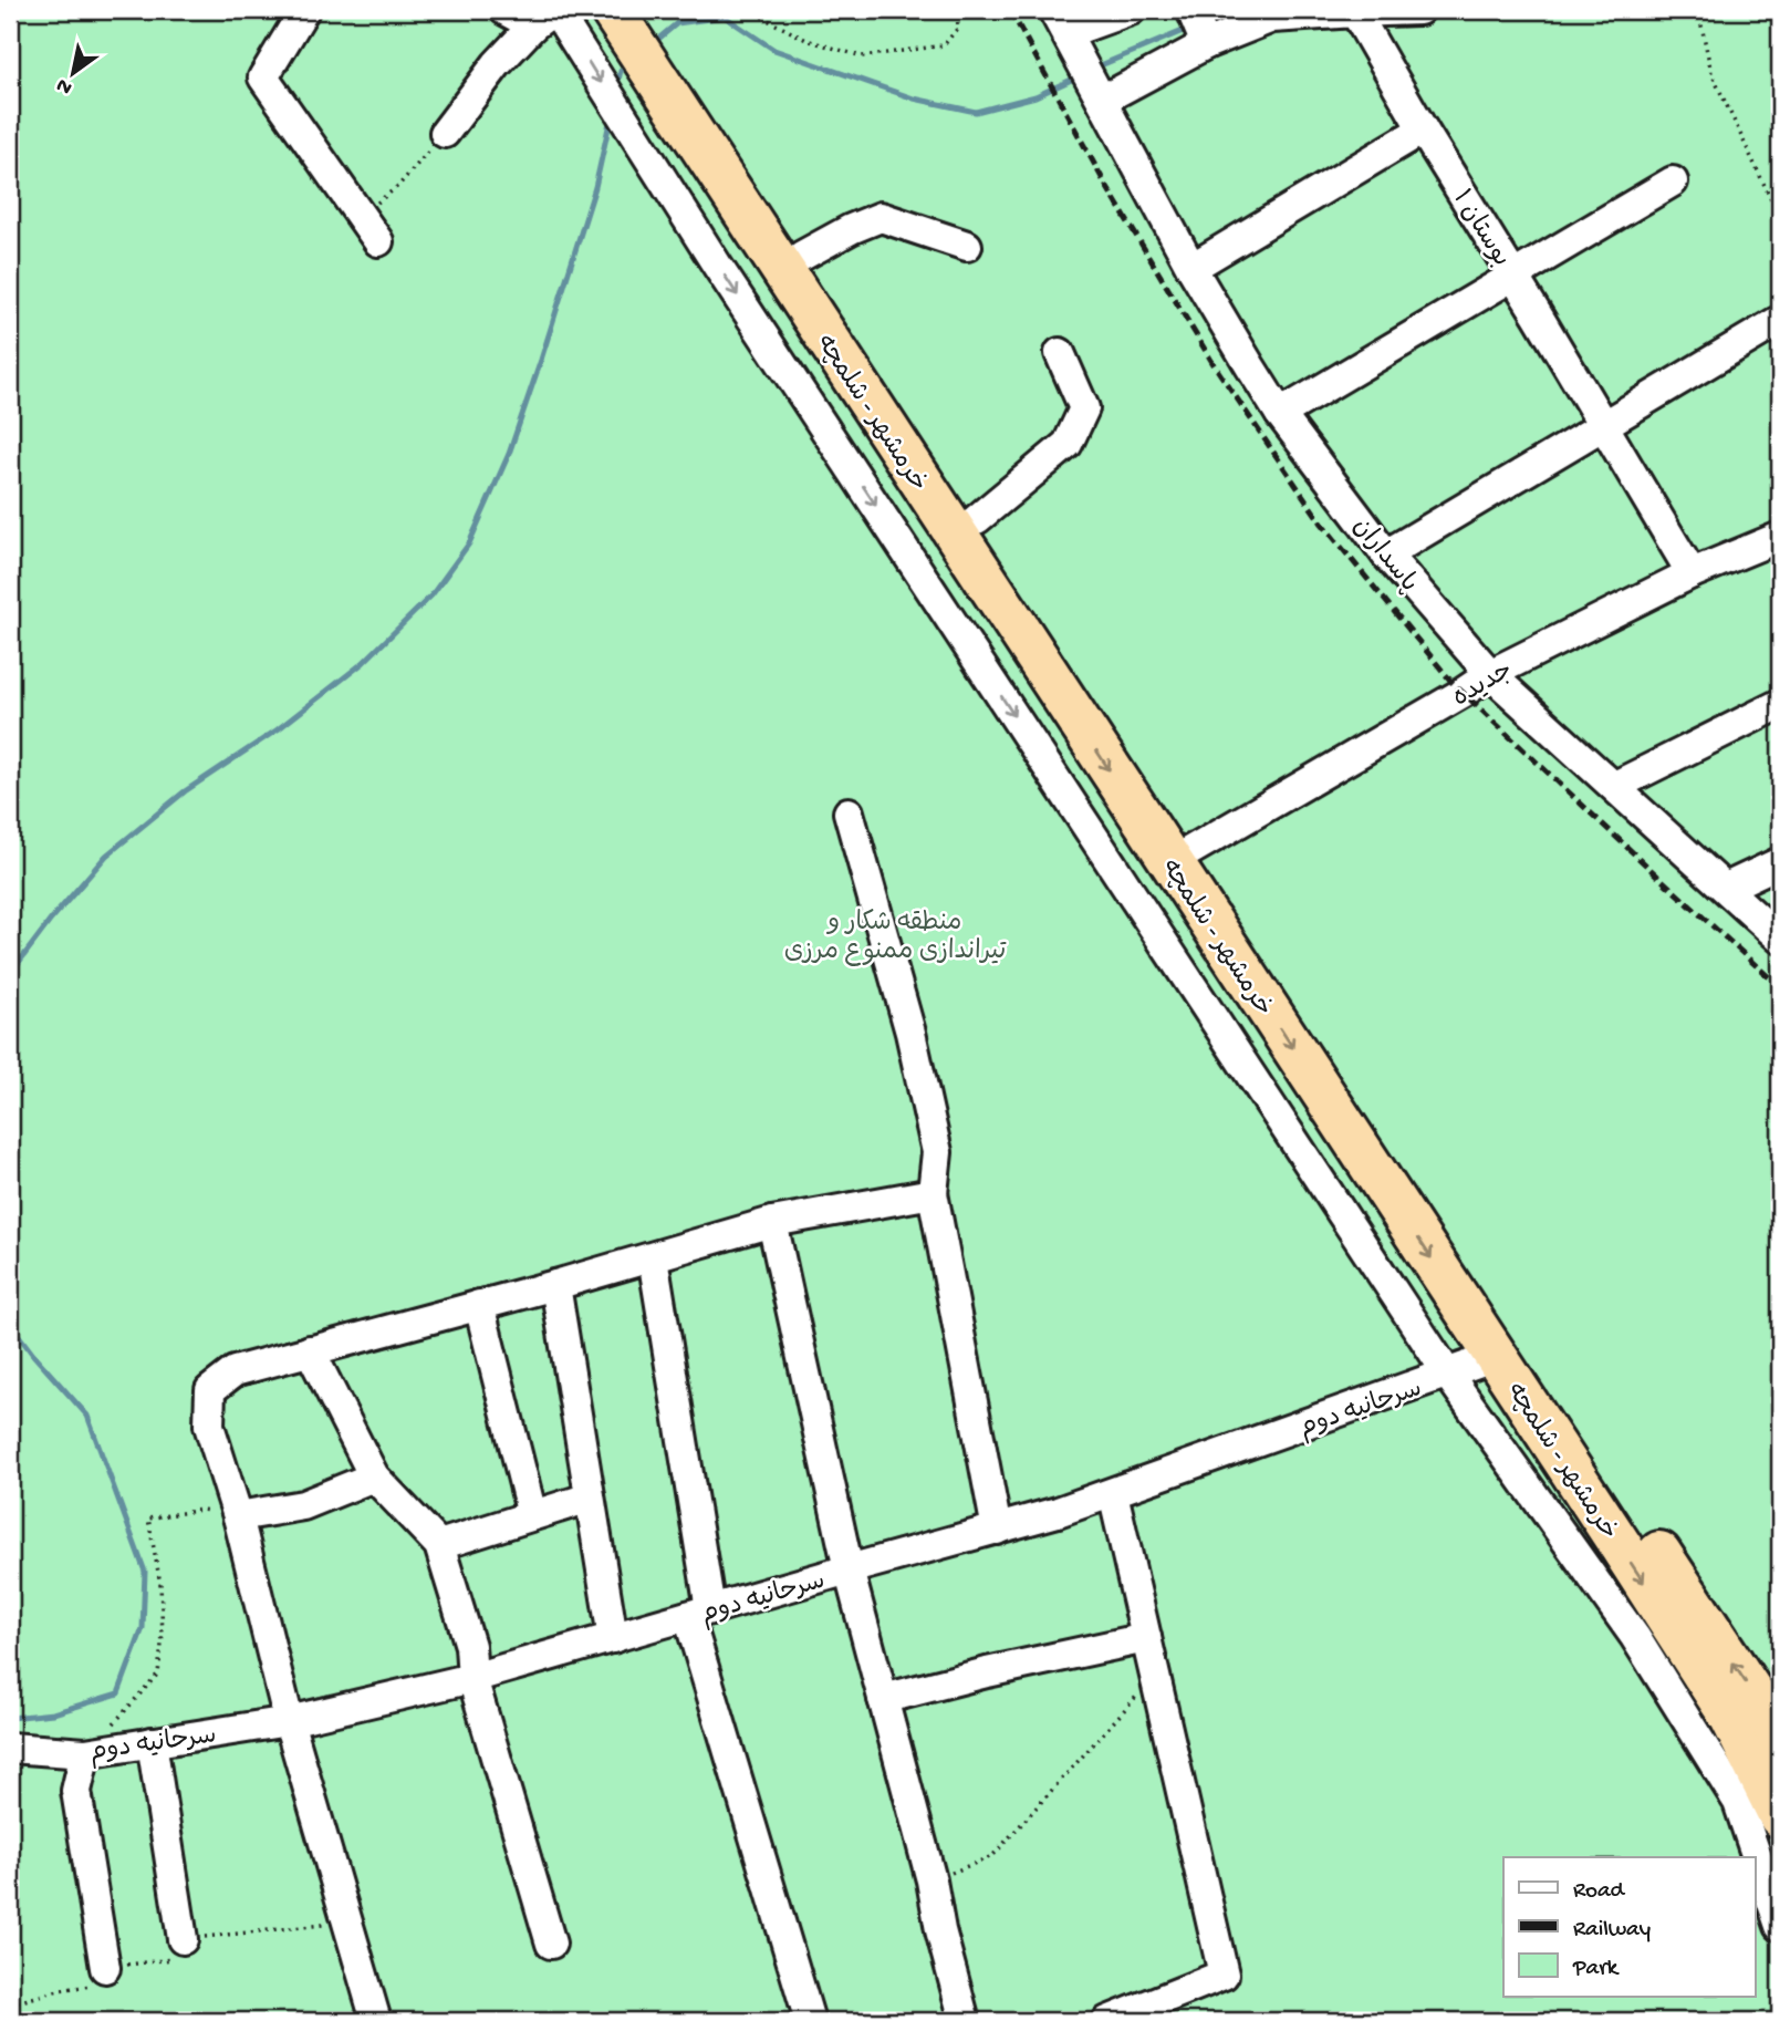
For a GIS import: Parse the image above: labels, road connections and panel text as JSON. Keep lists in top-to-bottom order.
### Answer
{
  "streets": {
    "highway": ["خرمشهر - شلمچه"],
    "street": [
      "بوستان ۱",
      "پاسداران",
      "جدیده",
      "سرحانیه دوم"
    ]
  },
  "crossings": [
    ["بوستان ۱", "جدیده"],
    ["خرمشهر - شلمچه", "جدیده"],
    ["خرمشهر - شلمچه", "سرحانیه دوم"],
    ["پاسداران", "جدیده"]
  ],
  "parks": ["منطقه شکار و تیراندازی ممنوع مرزی"],
  "legend": ["Road", "Railway", "Park"],
  "north": "bottom left"
}
